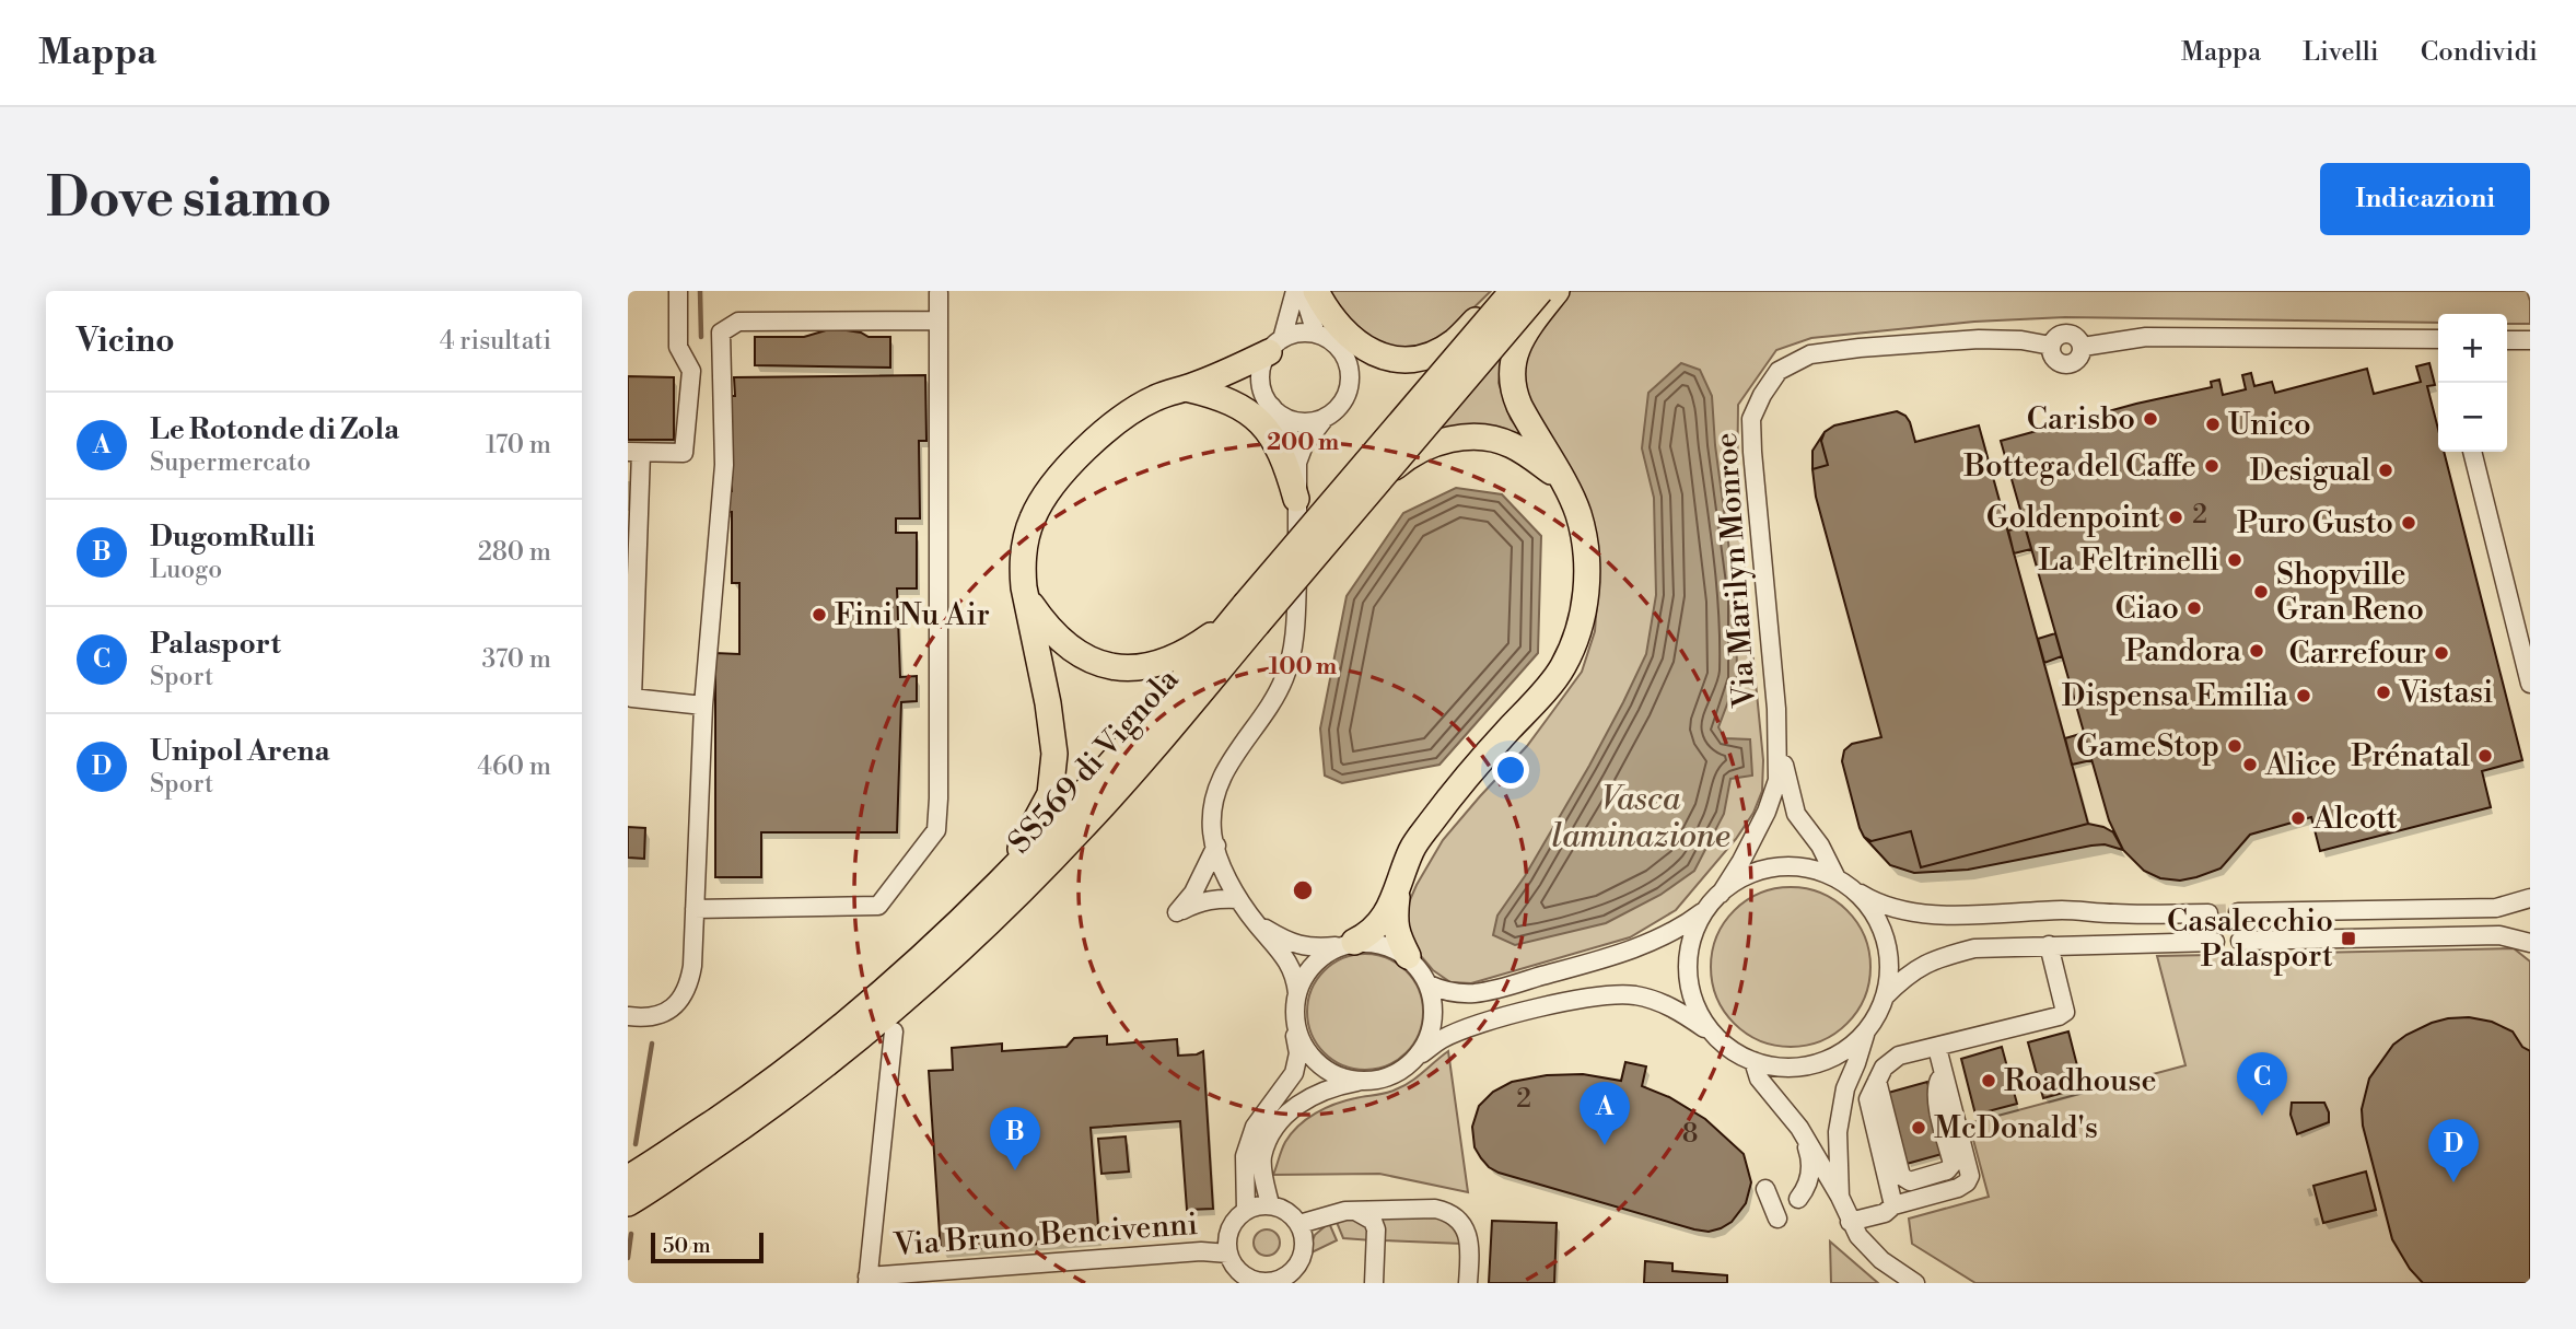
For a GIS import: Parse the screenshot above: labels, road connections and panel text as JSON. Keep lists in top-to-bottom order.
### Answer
{
  "streets": {
    "highway": ["SS569 di Vignola"],
    "street": ["Via Marilyn Monroe", "Via Bruno Bencivenni"]
  },
  "water": ["Vasca laminazione"],
  "places": {
    "other": [
      "Carisbo",
      "Unico",
      "Bottega del Caffe",
      "Desigual",
      "Goldenpoint",
      "Puro Gusto",
      "La Feltrinelli",
      "Shopville Gran Reno",
      "Ciao",
      "Fini Nu Air",
      "Pandora",
      "Carrefour",
      "Vistasi",
      "Dispensa Emilia",
      "GameStop",
      "Prénatal",
      "Alice",
      "Alcott",
      "Roadhouse",
      "McDonald's"
    ],
    "transit": ["Casalecchio Palasport"]
  },
  "house_numbers": ["2", "2", "8"],
  "scale_bar": "50 m",
  "page": {
    "header": "Mappa",
    "nav": ["Mappa", "Livelli", "Condividi"],
    "buttons": "Indicazioni",
    "title": "Dove siamo",
    "heading": ["Vicino", "4 risultati"],
    "map_buttons": ["+", "−"],
    "list": [
      {
        "mark": "A",
        "name": "Le Rotonde di Zola",
        "note": "Supermercato",
        "value": "170 m"
      },
      {
        "mark": "B",
        "name": "DugomRulli",
        "note": "Luogo",
        "value": "280 m"
      },
      {
        "mark": "C",
        "name": "Palasport",
        "note": "Sport",
        "value": "370 m"
      },
      {
        "mark": "D",
        "name": "Unipol Arena",
        "note": "Sport",
        "value": "460 m"
      }
    ],
    "pins": [
      "C",
      "A",
      "B",
      "D"
    ],
    "scale": "50 m"
  },
  "rings": ["200 m", "100 m"]
}
